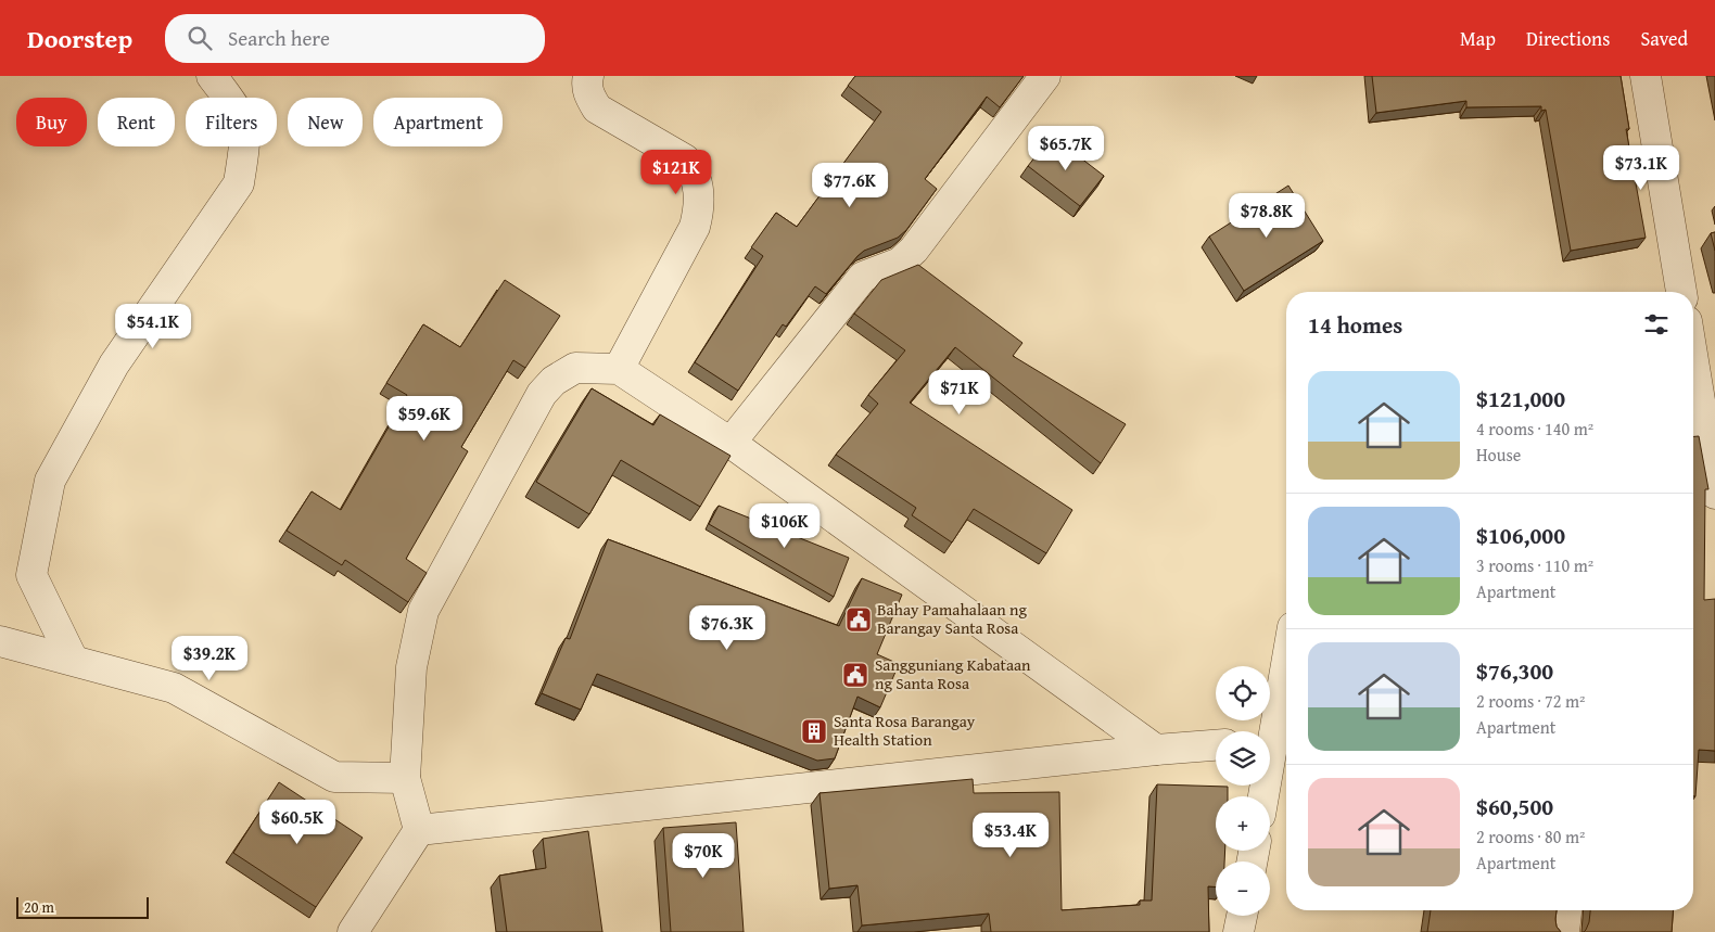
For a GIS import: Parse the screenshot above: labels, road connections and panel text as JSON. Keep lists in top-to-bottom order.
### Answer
{
  "places": {
    "public building": ["Bahay Pamahalaan ng Barangay Santa Rosa", "Sangguniang Kabataan ng Santa Rosa"],
    "building": ["Santa Rosa Barangay Health Station"]
  },
  "scale_bar": "20 m",
  "page": {
    "header": "Doorstep",
    "search": "Search here",
    "nav": ["Map", "Directions", "Saved"],
    "chip": [
      "Buy",
      "Rent",
      "Filters",
      "New",
      "Apartment"
    ],
    "price": [
      "$65.7K",
      "$73.1K",
      "$121K",
      "$77.6K",
      "$78.8K",
      "$54.1K",
      "$71K",
      "$59.6K",
      "$106K",
      "$76.3K",
      "$39.2K",
      "$60.5K",
      "$53.4K",
      "$70K"
    ],
    "heading": "14 homes",
    "list": [
      {
        "name": "$121,000",
        "note": "4 rooms · 140 m² · House"
      },
      {
        "name": "$106,000",
        "note": "3 rooms · 110 m² · Apartment"
      },
      {
        "name": "$76,300",
        "note": "2 rooms · 72 m² · Apartment"
      },
      {
        "name": "$60,500",
        "note": "2 rooms · 80 m² · Apartment"
      }
    ],
    "map_buttons": ["+", "−"],
    "scale": "20 m"
  }
}
